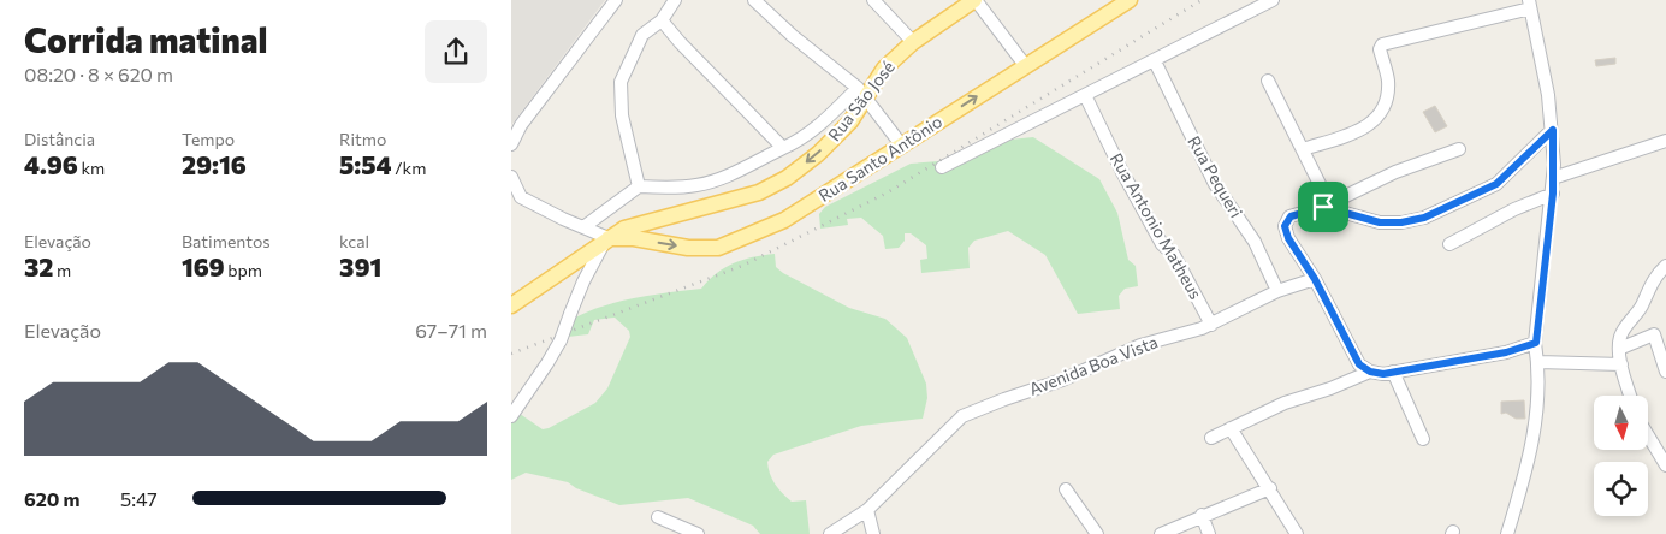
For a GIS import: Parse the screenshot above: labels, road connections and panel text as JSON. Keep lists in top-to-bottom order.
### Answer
{
  "streets": {
    "main road": ["Rua São José", "Rua Santo Antônio"],
    "street": ["Rua Pequeri", "Rua Antonio Matheus", "Avenida Boa Vista"]
  },
  "crossings": [
    ["Rua São José", "Rua Santo Antônio"],
    ["Rua Pequeri", "Avenida Boa Vista"],
    ["Rua Antonio Matheus", "Avenida Boa Vista"]
  ],
  "one_way": ["Rua São José", "Rua Santo Antônio"],
  "north": "bottom",
  "page": {
    "heading": ["Corrida matinal", "08:20 · 8 × 620 m"],
    "stats": [
      ["Distância", "4.96 km"],
      ["Tempo", "29:16"],
      ["Ritmo", "5:54 /km"],
      ["Elevação", "32 m"],
      ["Batimentos", "169 bpm"],
      ["kcal", "391"]
    ],
    "chart": ["Elevação", "67–71 m"],
    "list": [
      {
        "name": "620 m",
        "note": "5:47"
      }
    ]
  }
}
